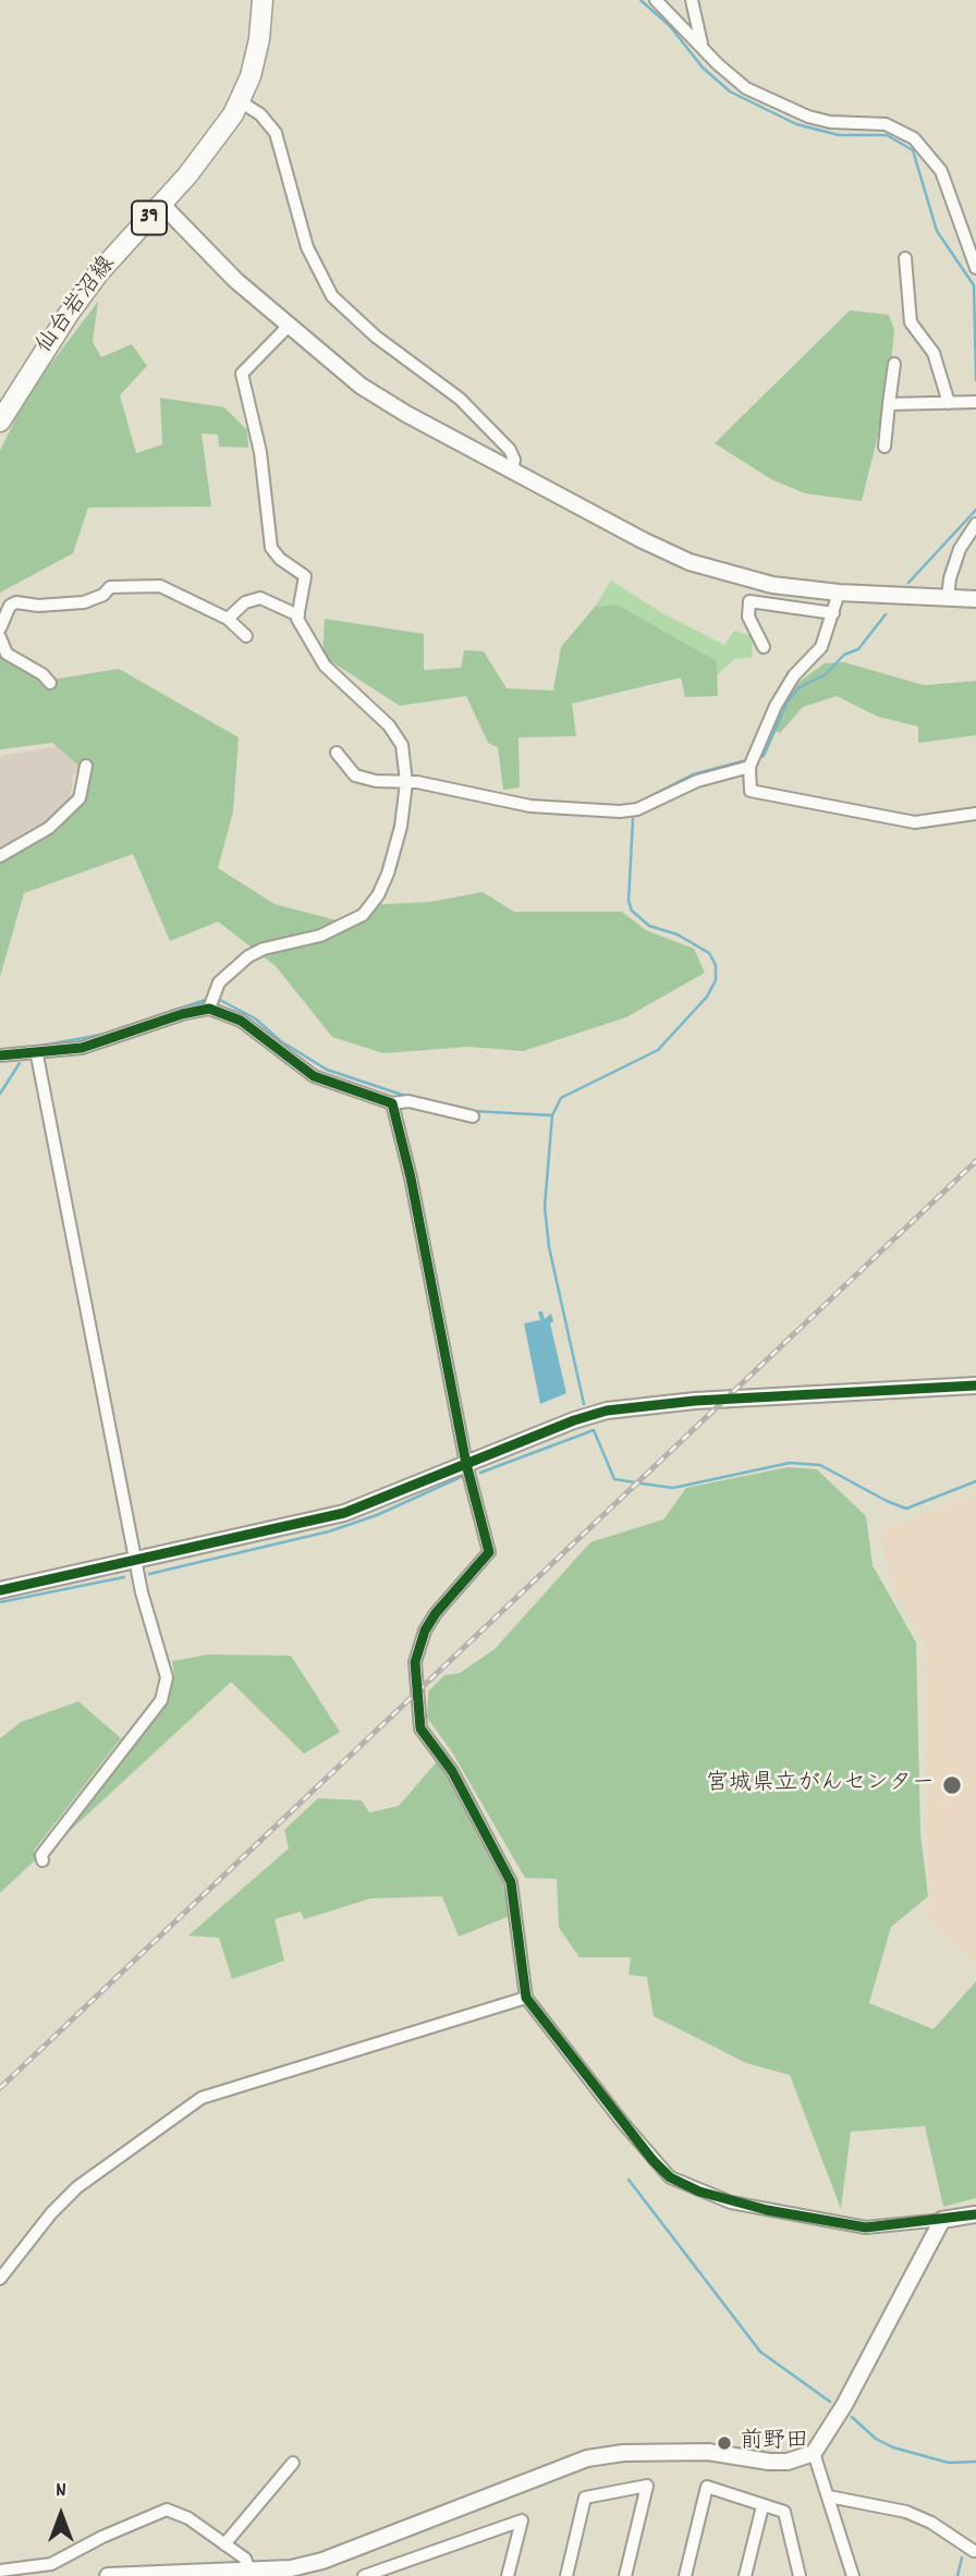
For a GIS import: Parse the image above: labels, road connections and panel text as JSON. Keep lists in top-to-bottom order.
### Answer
{
  "streets": {
    "main road": ["39", "仙台岩沼線"]
  },
  "places": ["宮城県立がんセンター", "前野田"],
  "north": "top"
}
